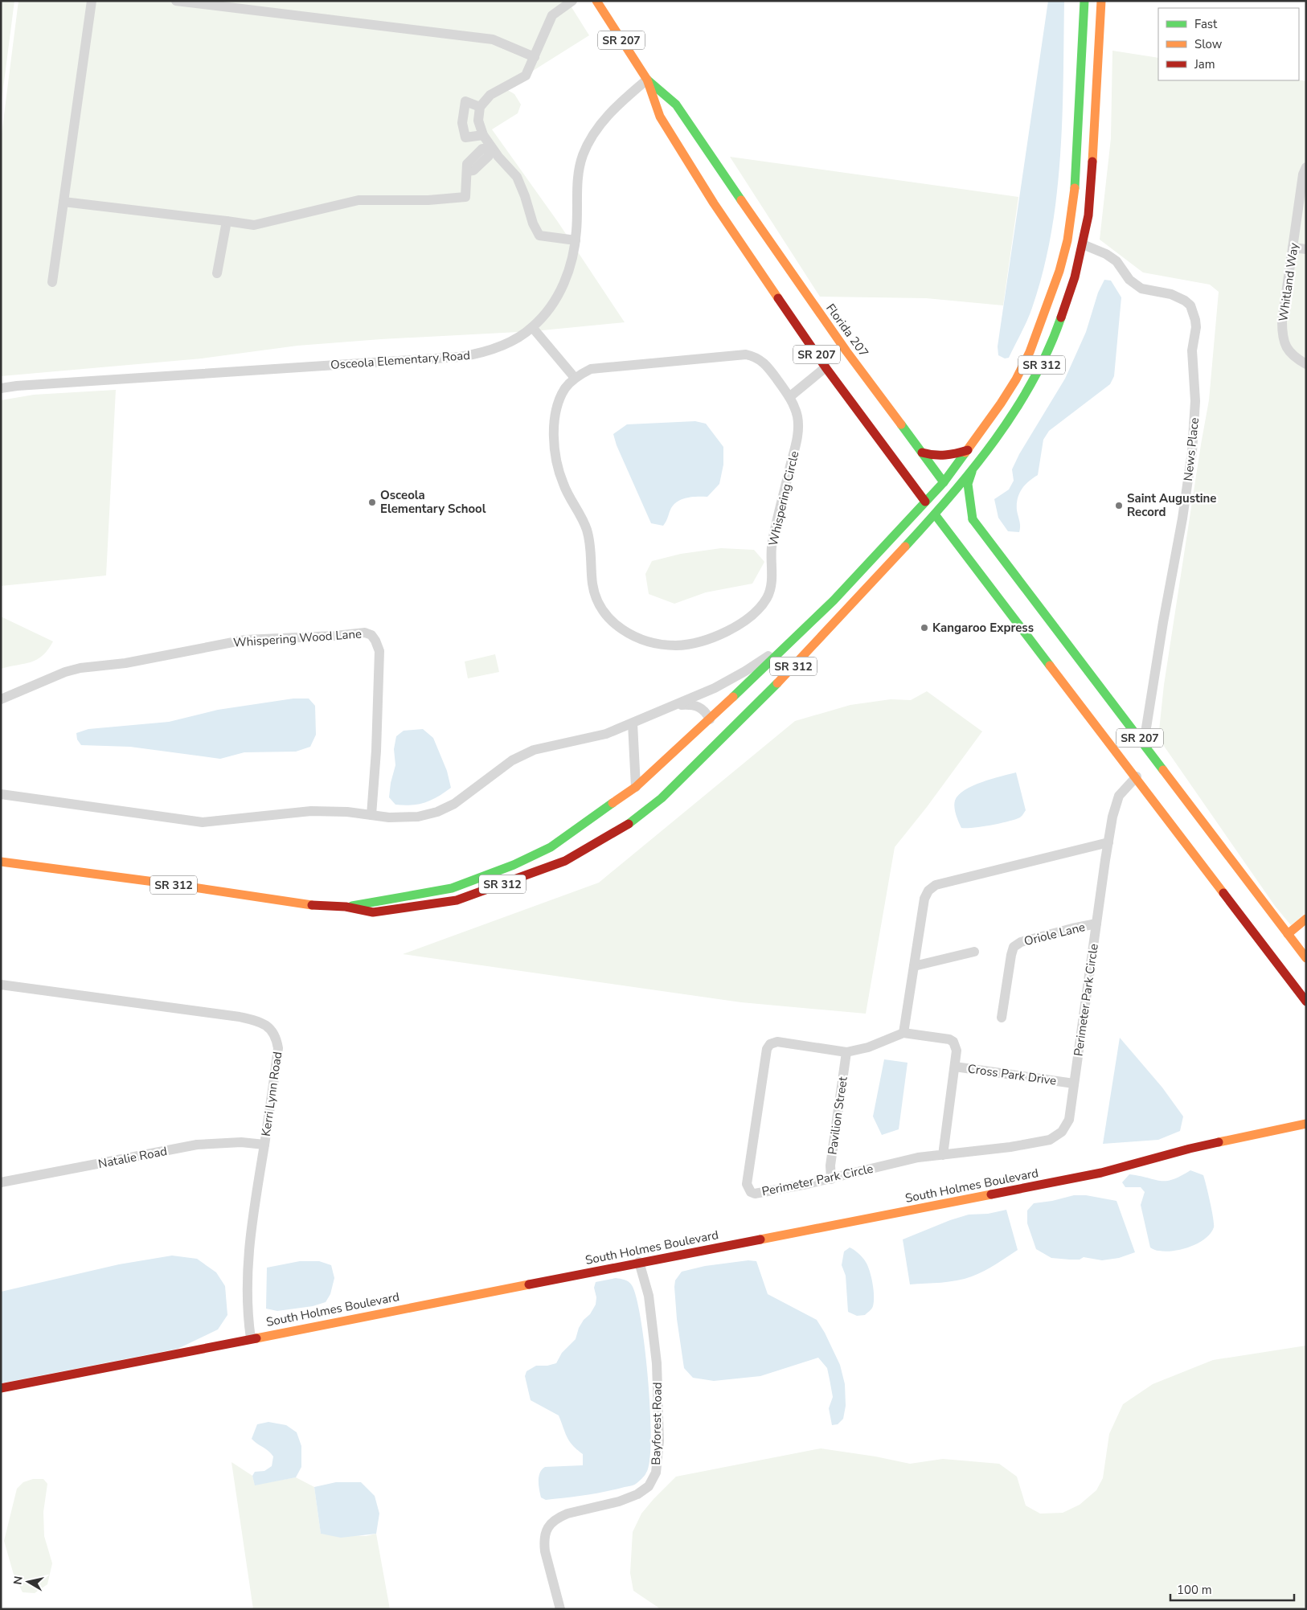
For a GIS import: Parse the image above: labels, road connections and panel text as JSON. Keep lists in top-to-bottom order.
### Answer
{
  "streets": {
    "main road": [
      "SR 207",
      "Florida 207",
      "SR 312",
      "South Holmes Boulevard"
    ],
    "street": [
      "Whitland Way",
      "Osceola Elementary Road",
      "News Place",
      "Whispering Circle",
      "Whispering Wood Lane",
      "Oriole Lane",
      "Perimeter Park Circle",
      "Cross Park Drive",
      "Kerri Lynn Road",
      "Pavilion Street",
      "Natalie Road",
      "Bayforest Road"
    ]
  },
  "crossings": [
    ["SR 207", "Florida 207"],
    ["SR 207", "Osceola Elementary Road"],
    ["SR 207", "SR 312"],
    ["SR 207", "News Place"],
    ["SR 207", "Perimeter Park Circle"],
    ["Florida 207", "Osceola Elementary Road"],
    ["Florida 207", "SR 312"],
    ["SR 312", "News Place"],
    ["Oriole Lane", "Perimeter Park Circle"],
    ["Perimeter Park Circle", "Cross Park Drive"],
    ["Perimeter Park Circle", "Pavilion Street"],
    ["Kerri Lynn Road", "Natalie Road"],
    ["Kerri Lynn Road", "South Holmes Boulevard"],
    ["South Holmes Boulevard", "Bayforest Road"]
  ],
  "places": ["Osceola Elementary School", "Saint Augustine Record", "Kangaroo Express"],
  "legend": ["Fast", "Slow", "Jam"],
  "scale_bar": "100 m",
  "north": "left"
}
